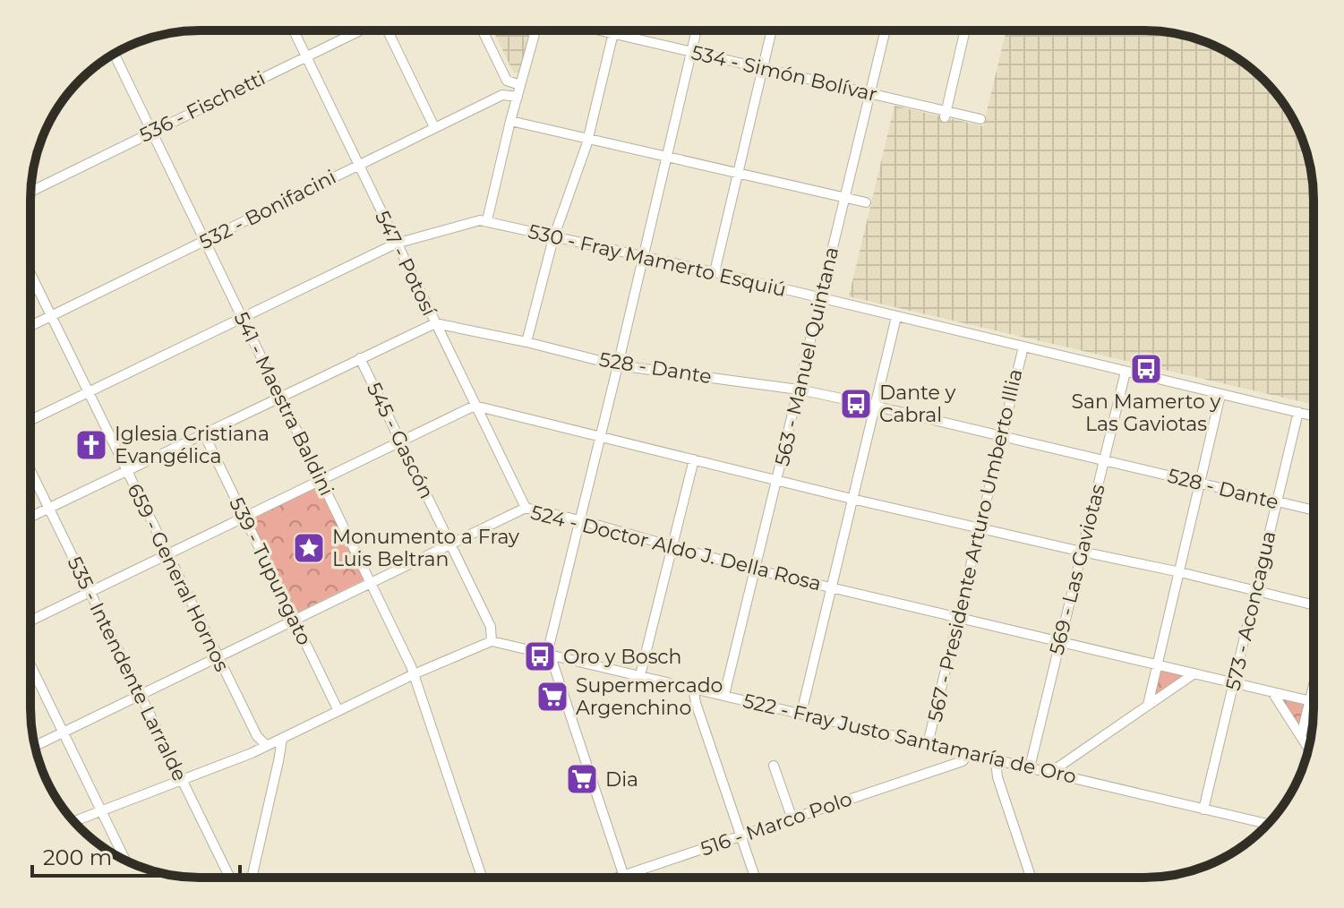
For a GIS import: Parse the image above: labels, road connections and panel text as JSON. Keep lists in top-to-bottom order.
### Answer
{
  "streets": {
    "street": [
      "534 - Simón Bolívar",
      "536 - Fischetti",
      "532 - Bonifacini",
      "530 - Fray Mamerto Esquiú",
      "547 - Potosí",
      "563 - Manuel Quintana",
      "528 - Dante",
      "541 - Maestra Baldini",
      "545 - Gascón",
      "567 - Presidente Arturo Umberto Illia",
      "524 - Doctor Aldo J. Della Rosa",
      "569 - Las Gaviotas",
      "539 - Tupungato",
      "659 - General Hornos",
      "573 - Aconcagua",
      "535 - Intendente Larralde",
      "522 - Fray Justo Santamaría de Oro",
      "516 - Marco Polo"
    ]
  },
  "crossings": [
    ["534 - Simón Bolívar", "563 - Manuel Quintana"],
    ["536 - Fischetti", "547 - Potosí"],
    ["536 - Fischetti", "541 - Maestra Baldini"],
    ["532 - Bonifacini", "547 - Potosí"],
    ["532 - Bonifacini", "541 - Maestra Baldini"],
    ["532 - Bonifacini", "659 - General Hornos"],
    ["530 - Fray Mamerto Esquiú", "547 - Potosí"],
    ["530 - Fray Mamerto Esquiú", "563 - Manuel Quintana"],
    ["530 - Fray Mamerto Esquiú", "541 - Maestra Baldini"],
    ["530 - Fray Mamerto Esquiú", "567 - Presidente Arturo Umberto Illia"],
    ["530 - Fray Mamerto Esquiú", "569 - Las Gaviotas"],
    ["530 - Fray Mamerto Esquiú", "659 - General Hornos"],
    ["530 - Fray Mamerto Esquiú", "573 - Aconcagua"],
    ["547 - Potosí", "528 - Dante"],
    ["547 - Potosí", "524 - Doctor Aldo J. Della Rosa"],
    ["563 - Manuel Quintana", "528 - Dante"],
    ["563 - Manuel Quintana", "524 - Doctor Aldo J. Della Rosa"],
    ["563 - Manuel Quintana", "522 - Fray Justo Santamaría de Oro"],
    ["528 - Dante", "567 - Presidente Arturo Umberto Illia"],
    ["528 - Dante", "569 - Las Gaviotas"],
    ["528 - Dante", "573 - Aconcagua"],
    ["541 - Maestra Baldini", "524 - Doctor Aldo J. Della Rosa"],
    ["545 - Gascón", "524 - Doctor Aldo J. Della Rosa"],
    ["545 - Gascón", "522 - Fray Justo Santamaría de Oro"],
    ["567 - Presidente Arturo Umberto Illia", "524 - Doctor Aldo J. Della Rosa"],
    ["567 - Presidente Arturo Umberto Illia", "522 - Fray Justo Santamaría de Oro"],
    ["524 - Doctor Aldo J. Della Rosa", "569 - Las Gaviotas"],
    ["524 - Doctor Aldo J. Della Rosa", "539 - Tupungato"],
    ["524 - Doctor Aldo J. Della Rosa", "659 - General Hornos"],
    ["524 - Doctor Aldo J. Della Rosa", "573 - Aconcagua"],
    ["524 - Doctor Aldo J. Della Rosa", "535 - Intendente Larralde"],
    ["569 - Las Gaviotas", "522 - Fray Justo Santamaría de Oro"],
    ["573 - Aconcagua", "522 - Fray Justo Santamaría de Oro"],
    ["522 - Fray Justo Santamaría de Oro", "516 - Marco Polo"]
  ],
  "places": {
    "bus stop": ["San Mamerto y Las Gaviotas", "Dante y Cabral", "Oro y Bosch"],
    "church": ["Iglesia Cristiana Evangélica"],
    "place": ["Monumento a Fray Luis Beltran"],
    "supermarket": ["Supermercado Argenchino", "Dia"]
  },
  "scale_bar": "200 m"
}
